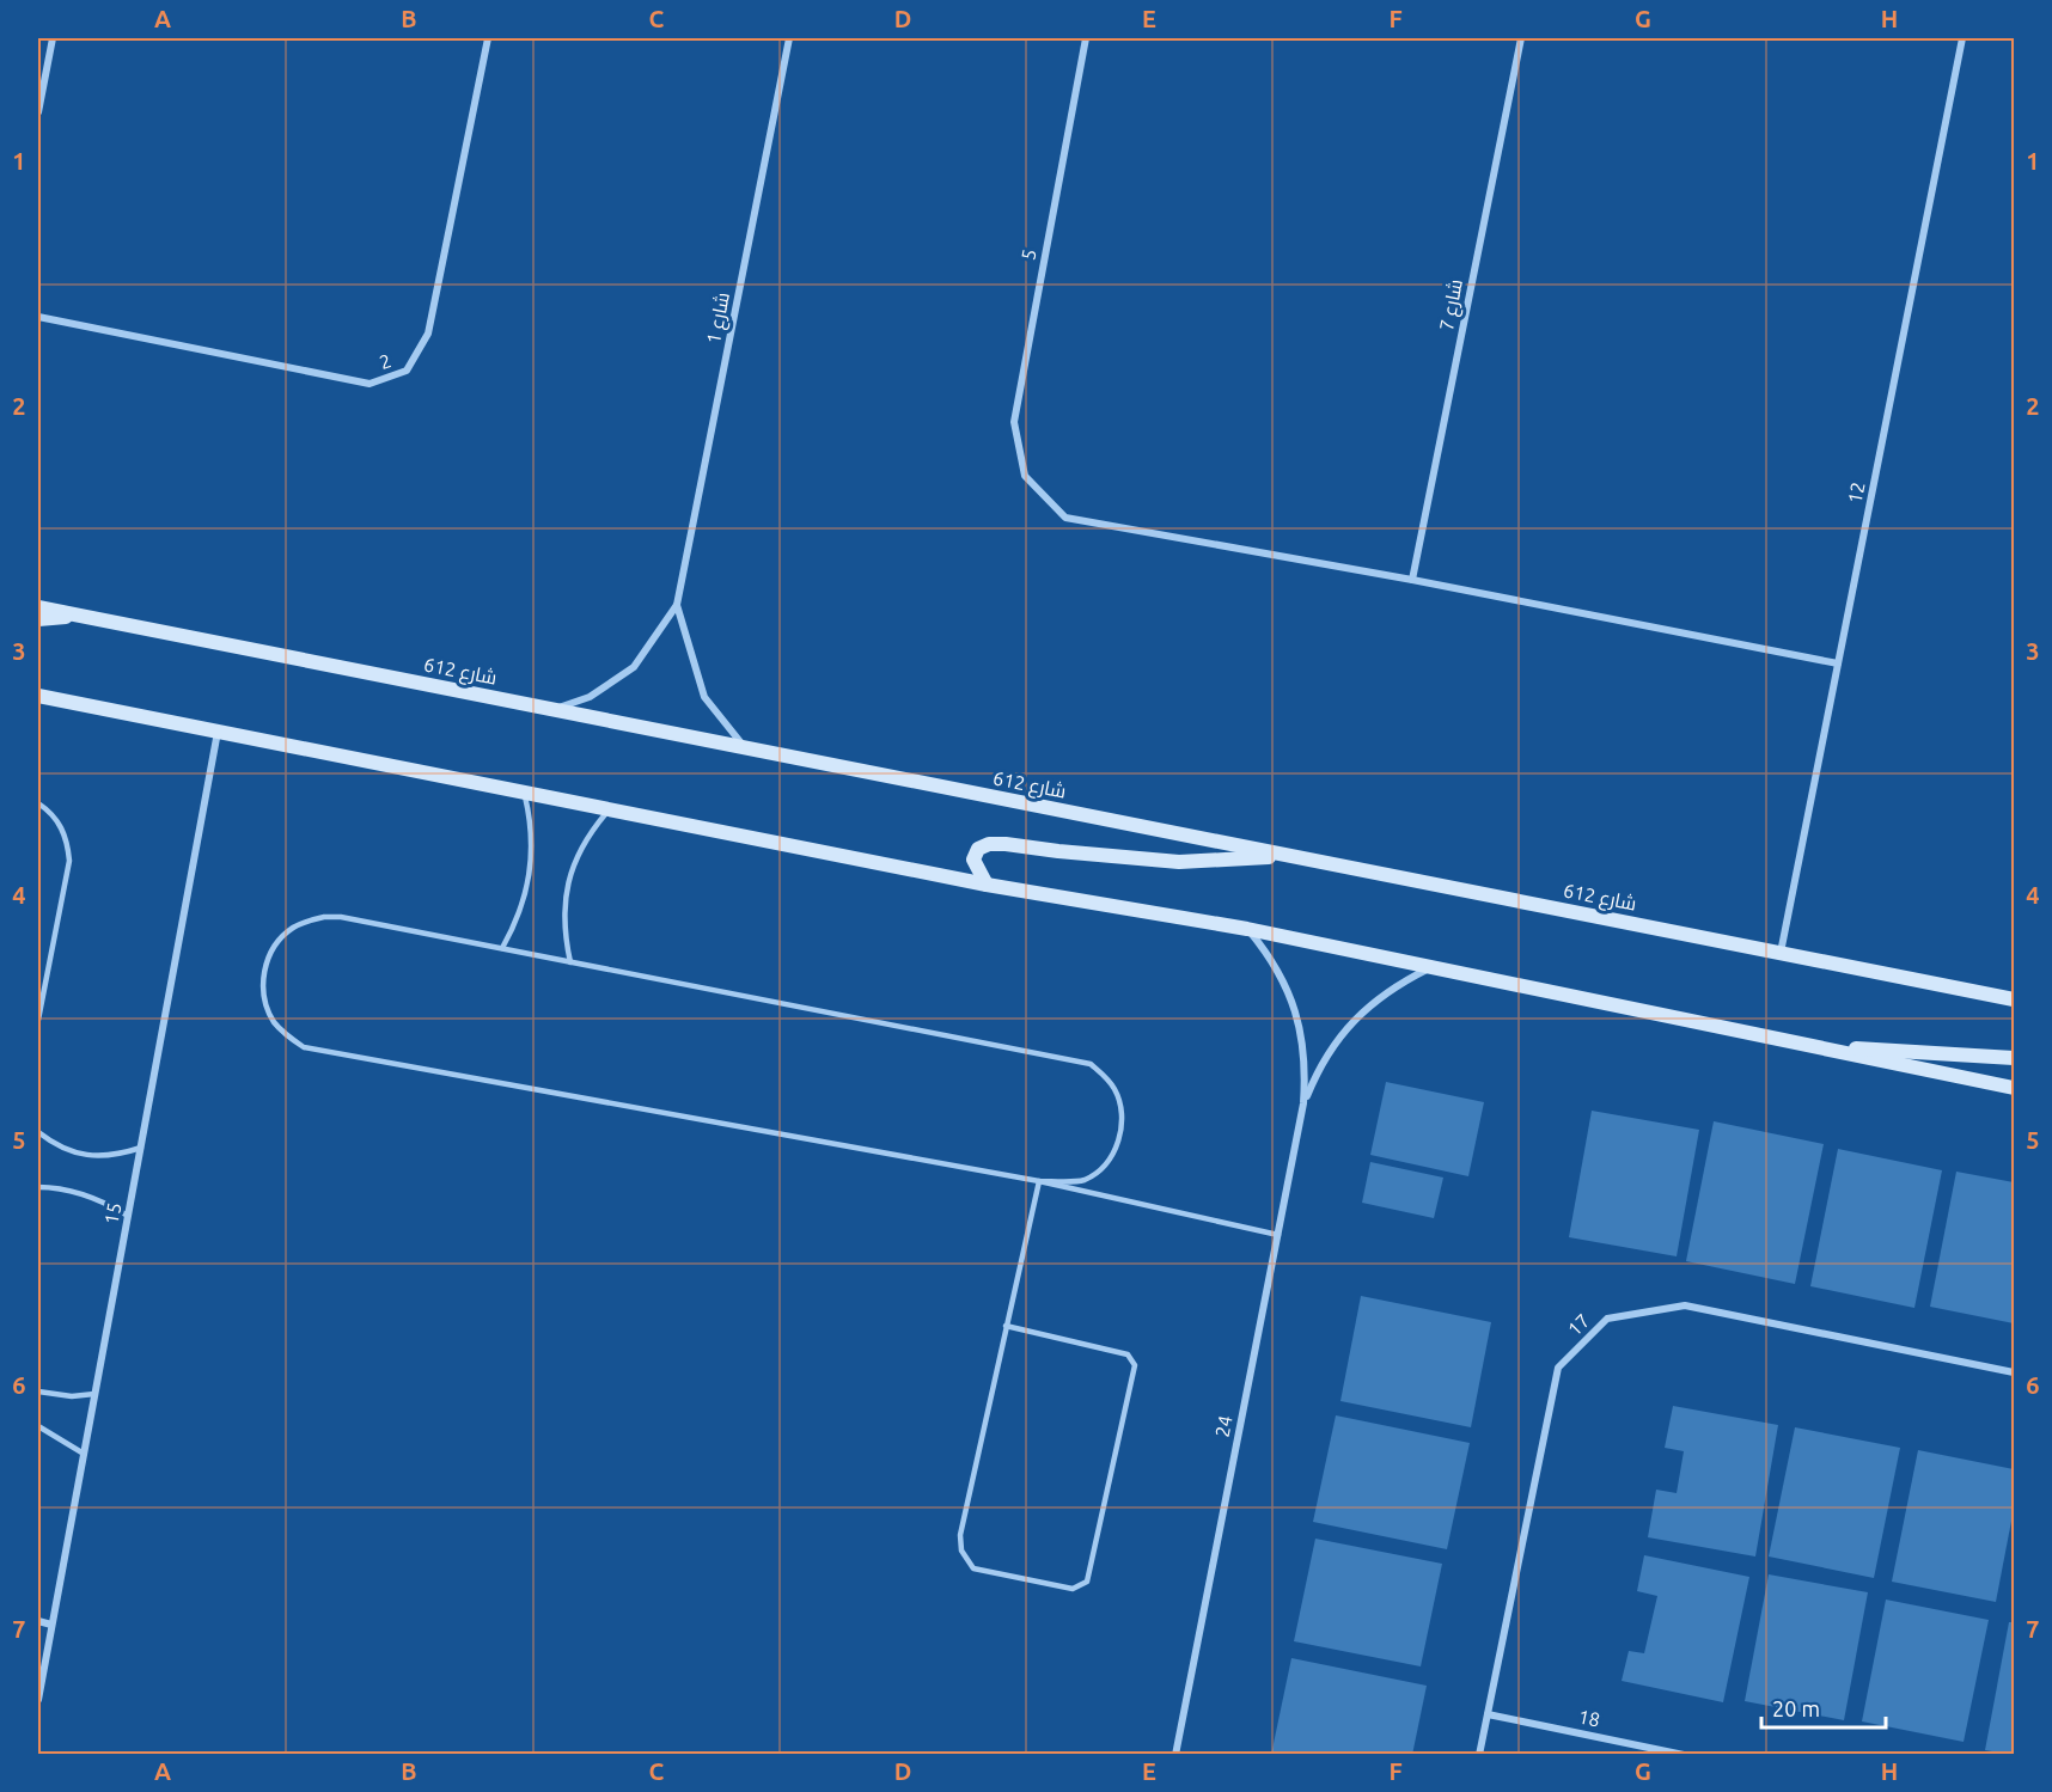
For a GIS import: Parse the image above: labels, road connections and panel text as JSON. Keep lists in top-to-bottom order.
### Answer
{
  "streets": {
    "street": [
      "5",
      "شارع 7",
      "شارع 1",
      "2",
      "12",
      "شارع 612",
      "15",
      "17",
      "24",
      "18"
    ]
  },
  "crossings": [
    ["5", "شارع 7"],
    ["شارع 1", "شارع 612"],
    ["12", "شارع 612"],
    ["17", "18"]
  ],
  "scale_bar": "20 m",
  "grid": {
    "columns": [
      "A",
      "B",
      "C",
      "D",
      "E",
      "F",
      "G",
      "H"
    ],
    "rows": [
      "1",
      "2",
      "3",
      "4",
      "5",
      "6",
      "7"
    ]
  }
}
